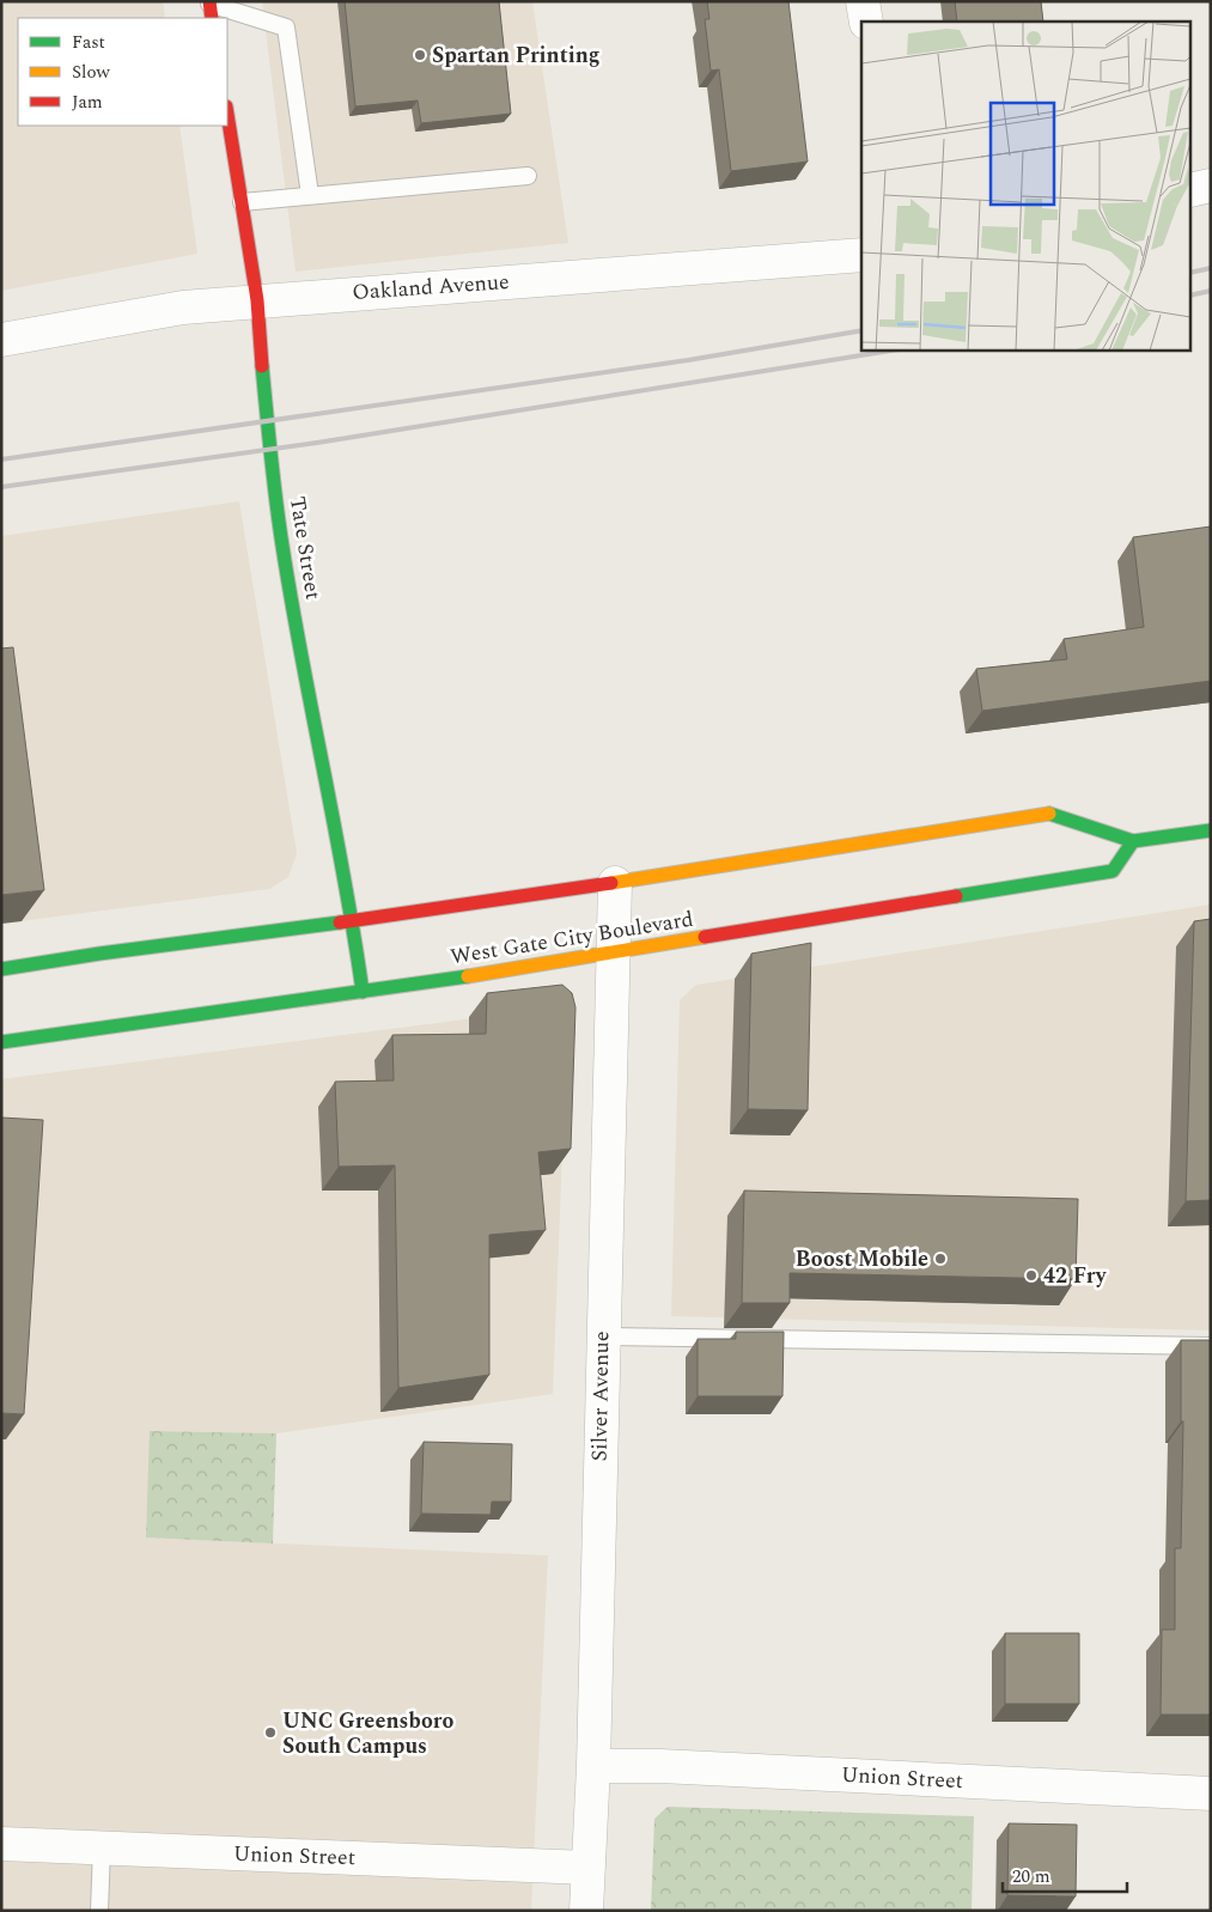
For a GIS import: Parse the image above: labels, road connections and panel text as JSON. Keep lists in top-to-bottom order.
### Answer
{
  "streets": {
    "main road": ["Tate Street", "West Gate City Boulevard"],
    "street": ["Oakland Avenue", "Silver Avenue", "Union Street"]
  },
  "crossings": [
    ["Oakland Avenue", "Tate Street"],
    ["Tate Street", "West Gate City Boulevard"],
    ["West Gate City Boulevard", "Silver Avenue"],
    ["Silver Avenue", "Union Street"]
  ],
  "places": [
    "Spartan Printing",
    "Boost Mobile",
    "42 Fry",
    "UNC Greensboro South Campus"
  ],
  "legend": ["Fast", "Slow", "Jam"],
  "scale_bar": "20 m"
}
